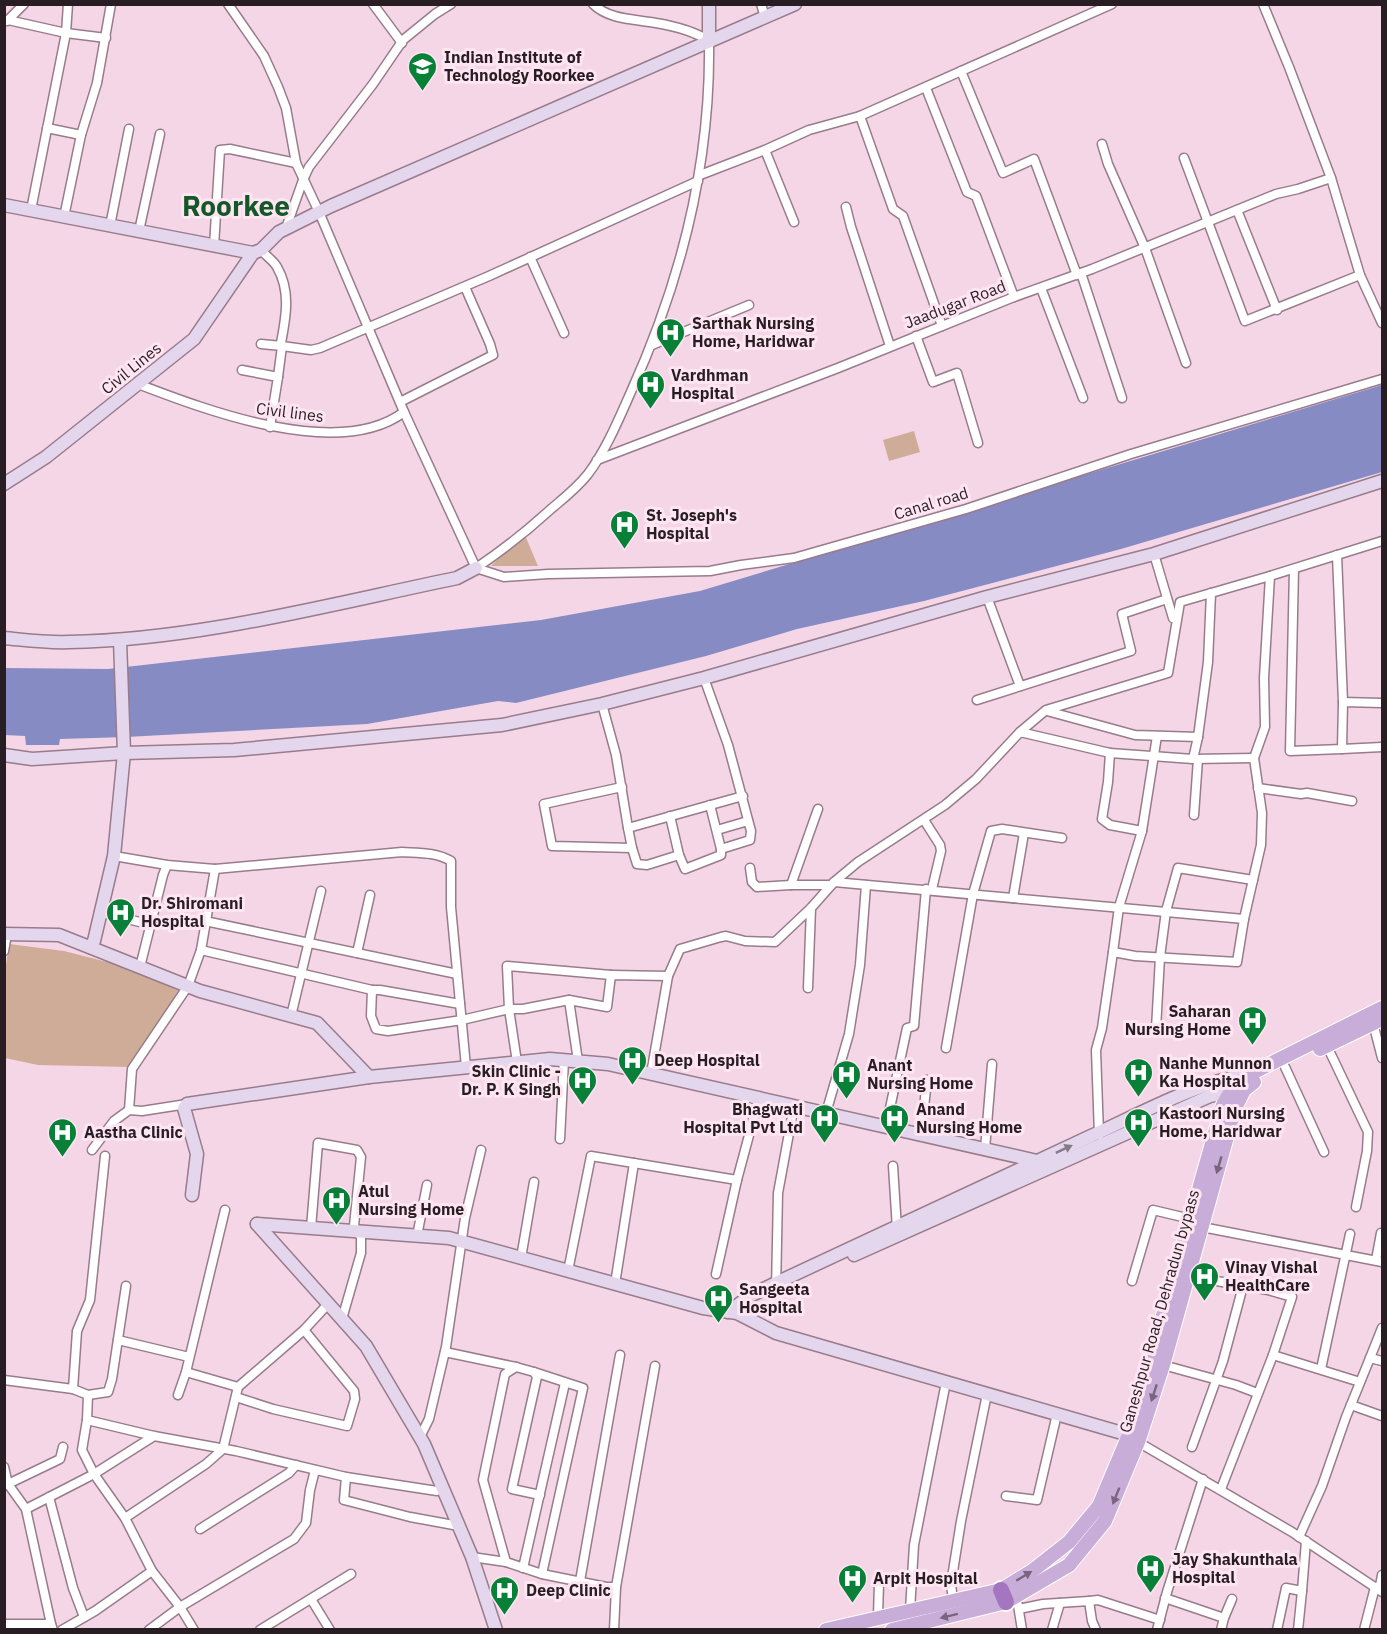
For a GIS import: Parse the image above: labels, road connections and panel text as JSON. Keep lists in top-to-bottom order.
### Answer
{
  "streets": {
    "main road": ["Ganeshpur Road, Dehradun bypass"],
    "street": [
      "Jaadugar Road",
      "Civil Lines",
      "Civil lines",
      "Canal road"
    ]
  },
  "crossings": [
    ["Civil Lines", "Civil lines"]
  ],
  "districts": ["Roorkee"],
  "places": {
    "school or university": ["Indian Institute of Technology Roorkee"],
    "hospital": [
      "Sarthak Nursing Home, Haridwar",
      "Vardhman Hospital",
      "St. Joseph's Hospital",
      "Dr. Shiromani Hospital",
      "Saharan Nursing Home",
      "Deep Hospital",
      "Nanhe Munnon Ka Hospital",
      "Anant Nursing Home",
      "Skin Clinic - Dr. P. K Singh",
      "Bhagwati Hospital Pvt Ltd",
      "Anand Nursing Home",
      "Kastoori Nursing Home, Haridwar",
      "Aastha Clinic",
      "Atul Nursing Home",
      "Vinay Vishal HealthCare",
      "Sangeeta Hospital",
      "Jay Shakunthala Hospital",
      "Arpit Hospital",
      "Deep Clinic"
    ]
  }
}
